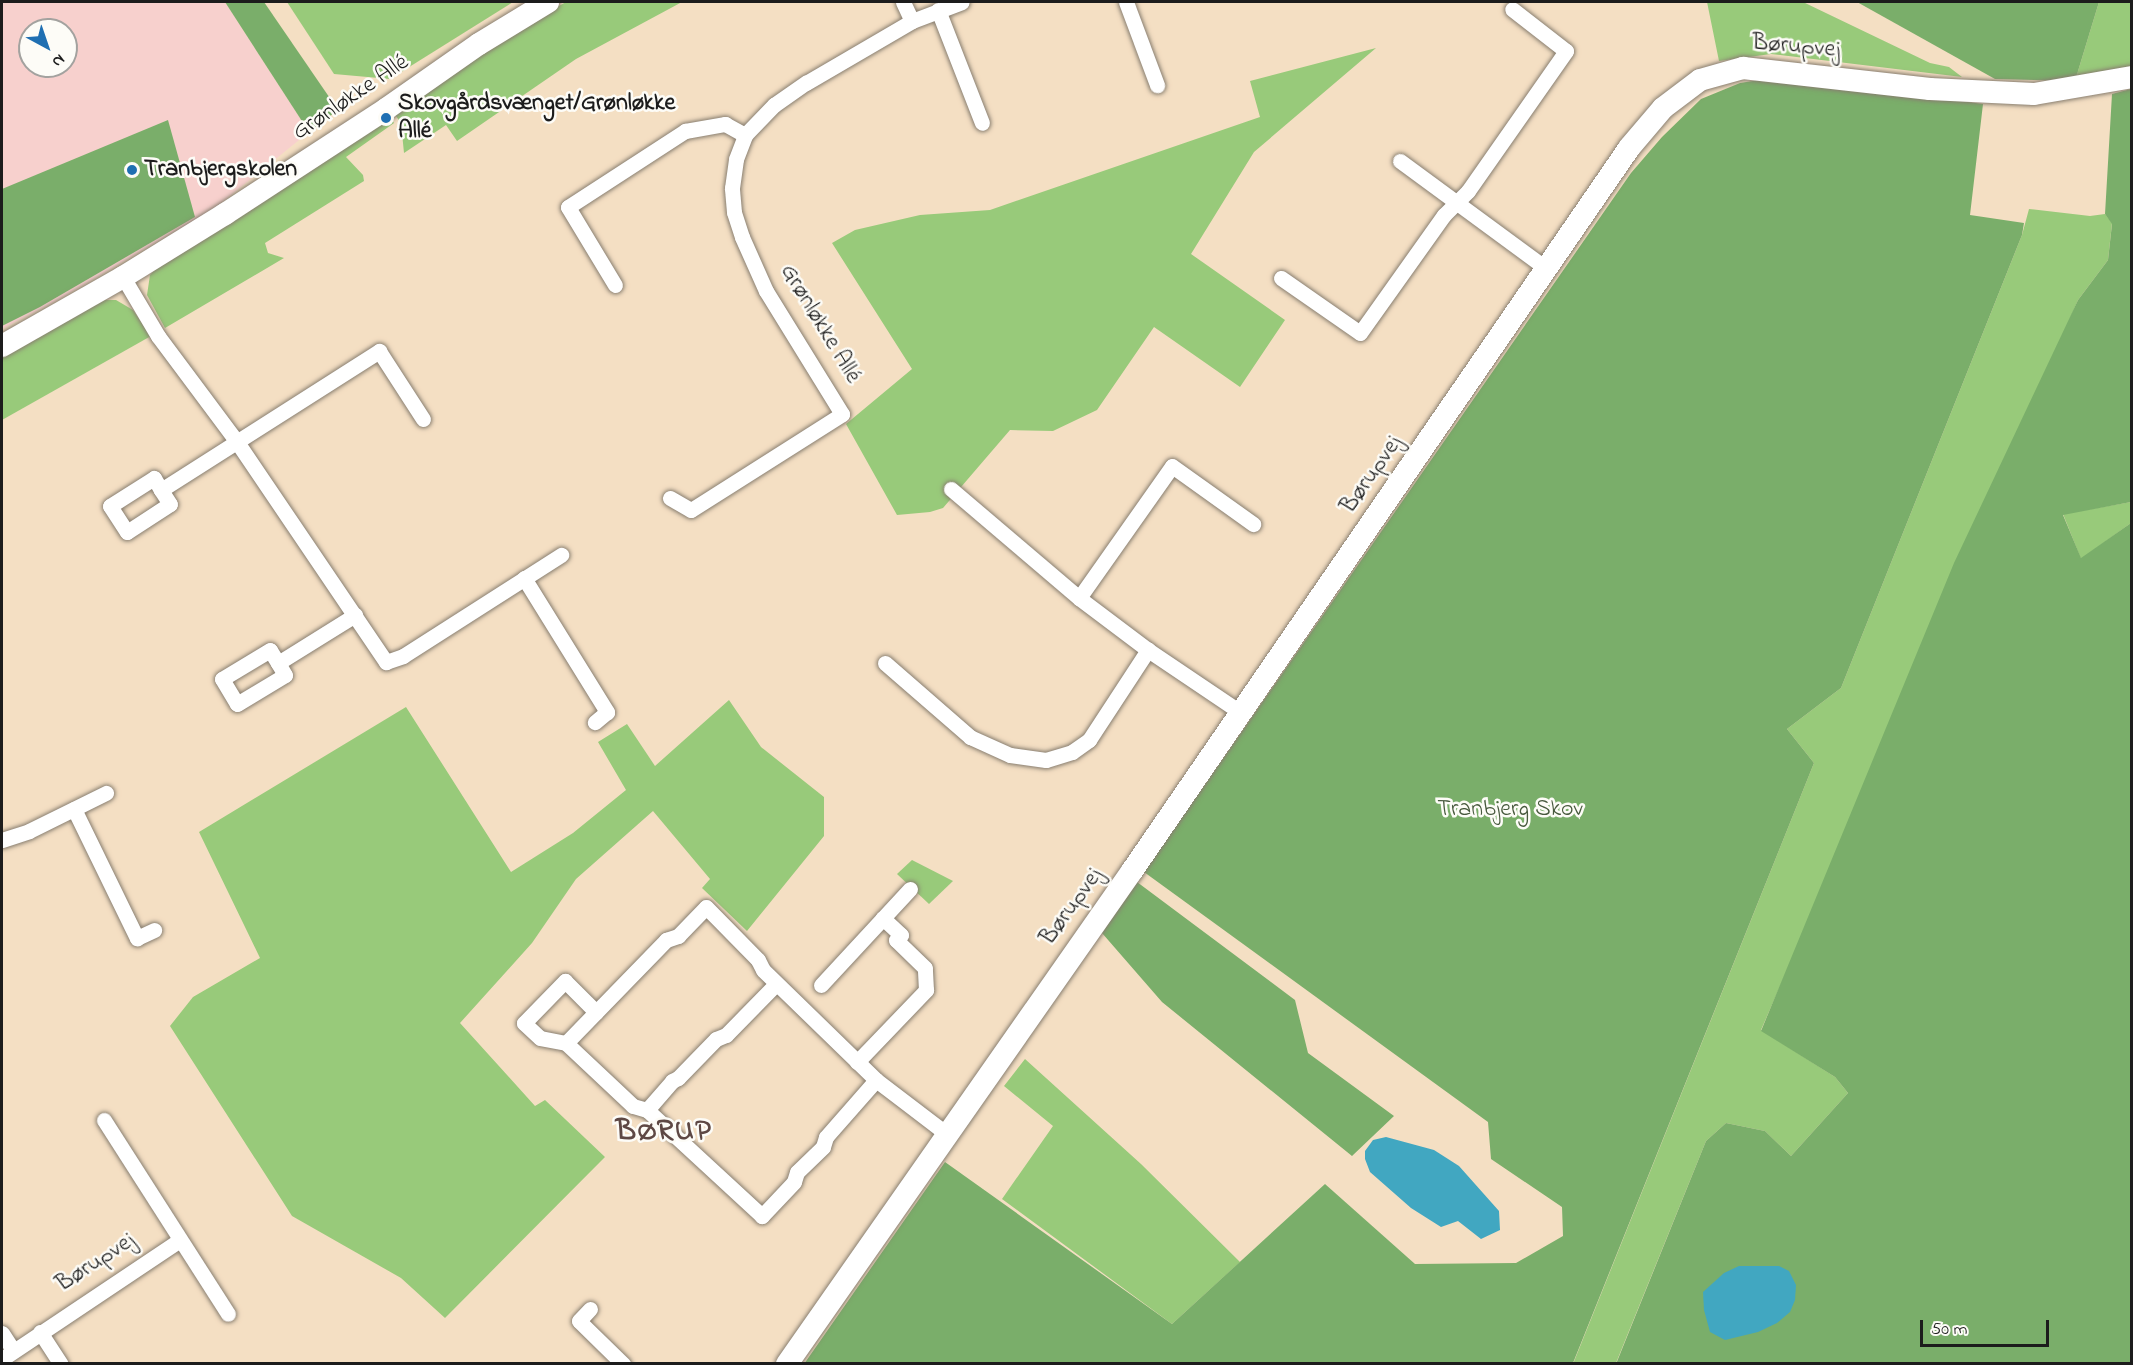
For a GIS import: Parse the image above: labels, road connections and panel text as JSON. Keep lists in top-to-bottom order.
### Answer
{
  "streets": {
    "street": ["Børupvej", "Grønløkke Allé"]
  },
  "districts": ["BØRUP"],
  "parks": ["Tranbjerg Skov"],
  "places": ["Skovgårdsvænget/Grønløkke Allé", "Tranbjergskolen"],
  "scale_bar": "50 m",
  "north": "bottom right"
}
